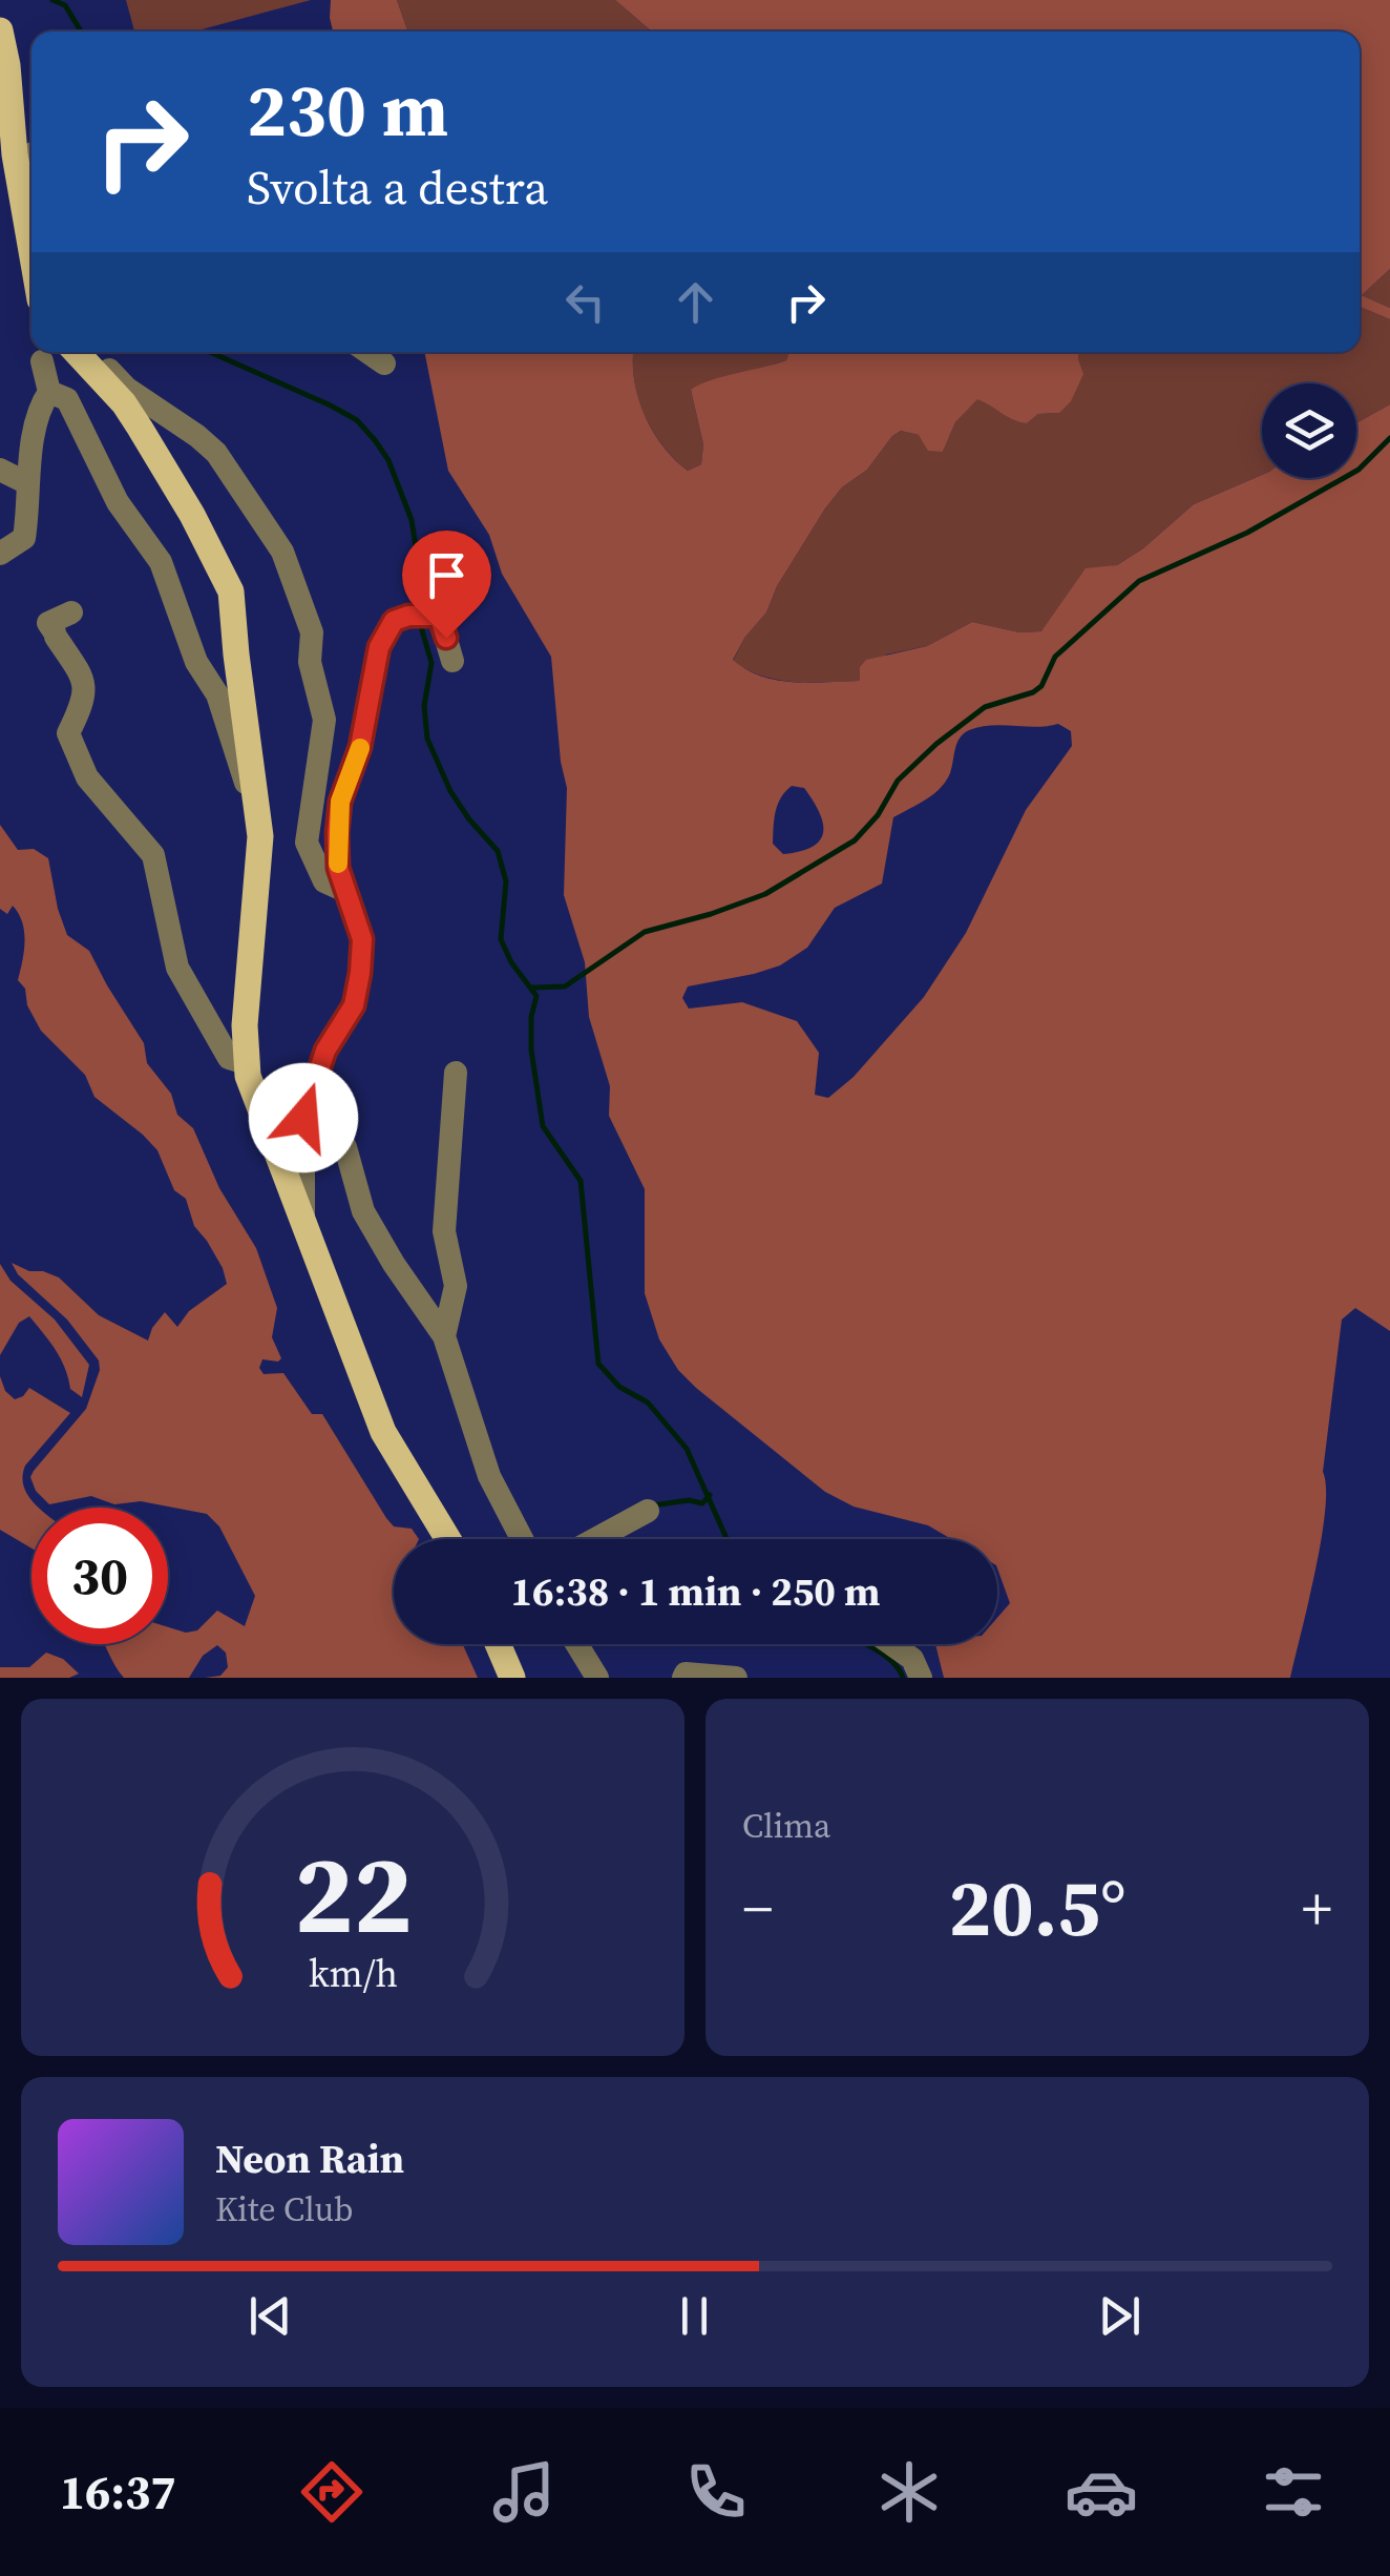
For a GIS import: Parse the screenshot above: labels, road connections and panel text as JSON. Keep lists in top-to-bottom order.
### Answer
{
  "page": {
    "turn": ["230 m", "Svolta a destra"],
    "limit": "30",
    "trip": "16:38 · 1 min · 250 m",
    "tile": "Clima",
    "heat": ["−", "20.5°", "+"],
    "song": ["Neon Rain", "Kite Club"],
    "tabs": "16:37",
    "gauge": ["22", "km/h"]
  }
}
